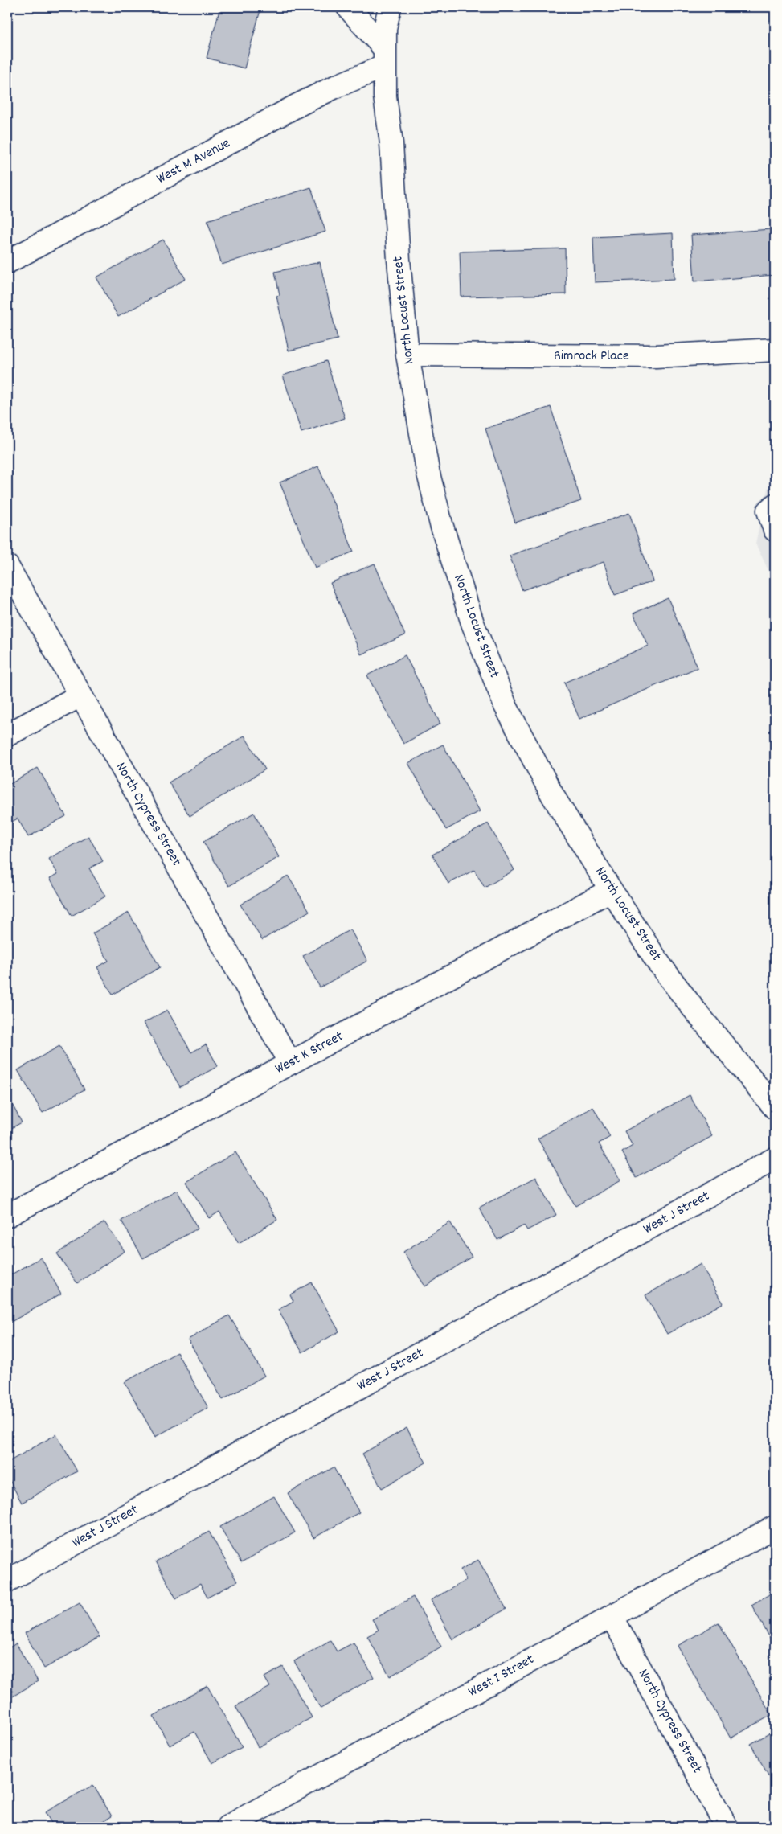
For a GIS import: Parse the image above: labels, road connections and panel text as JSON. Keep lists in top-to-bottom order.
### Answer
{
  "streets": {
    "street": [
      "West M Avenue",
      "North Locust Street",
      "Rimrock Place",
      "North Cypress Street",
      "West K Street",
      "West J Street",
      "West I Street"
    ]
  },
  "crossings": [
    ["West M Avenue", "North Locust Street"],
    ["North Locust Street", "Rimrock Place"],
    ["North Locust Street", "West K Street"],
    ["North Cypress Street", "West K Street"],
    ["North Cypress Street", "West I Street"]
  ]
}
